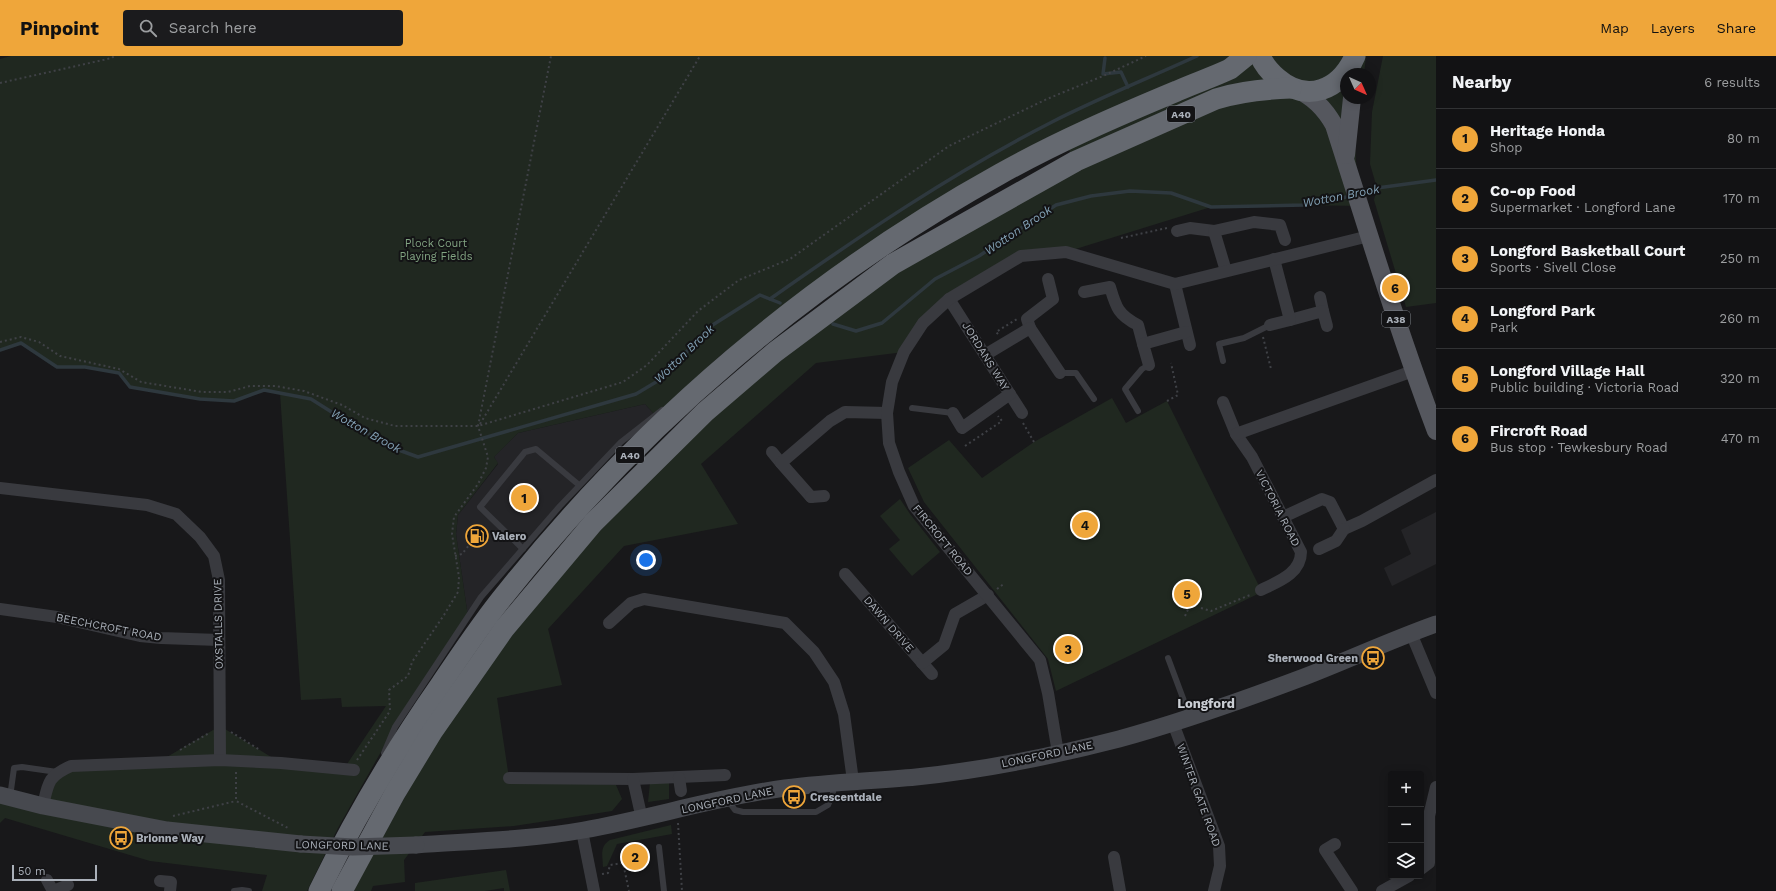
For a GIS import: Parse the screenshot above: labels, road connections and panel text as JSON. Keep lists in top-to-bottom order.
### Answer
{
  "streets": {
    "highway": ["A40"],
    "main road": ["A38"],
    "street": [
      "JORDANS WAY",
      "VICTORIA ROAD",
      "FIRCROFT ROAD",
      "OXSTALLS DRIVE",
      "DAWN DRIVE",
      "BEECHCROFT ROAD",
      "LONGFORD LANE",
      "WINTER GATE ROAD"
    ]
  },
  "crossings": [
    ["A40", "A38"],
    ["JORDANS WAY", "FIRCROFT ROAD"],
    ["FIRCROFT ROAD", "LONGFORD LANE"],
    ["OXSTALLS DRIVE", "BEECHCROFT ROAD"],
    ["LONGFORD LANE", "WINTER GATE ROAD"]
  ],
  "districts": ["Longford"],
  "water": ["Wotton Brook"],
  "parks": ["Plock Court Playing Fields"],
  "places": {
    "fuel station": ["Valero"],
    "bus stop": ["Sherwood Green", "Crescentdale", "Brionne Way"]
  },
  "scale_bar": "50 m",
  "north": "bottom right",
  "page": {
    "header": "Pinpoint",
    "search": "Search here",
    "nav": ["Map", "Layers", "Share"],
    "heading": ["Nearby", "6 results"],
    "list": [
      {
        "mark": "1",
        "name": "Heritage Honda",
        "note": "Shop",
        "value": "80 m"
      },
      {
        "mark": "2",
        "name": "Co-op Food",
        "note": "Supermarket · Longford Lane",
        "value": "170 m"
      },
      {
        "mark": "3",
        "name": "Longford Basketball Court",
        "note": "Sports · Sivell Close",
        "value": "250 m"
      },
      {
        "mark": "4",
        "name": "Longford Park",
        "note": "Park",
        "value": "260 m"
      },
      {
        "mark": "5",
        "name": "Longford Village Hall",
        "note": "Public building · Victoria Road",
        "value": "320 m"
      },
      {
        "mark": "6",
        "name": "Fircroft Road",
        "note": "Bus stop · Tewkesbury Road",
        "value": "470 m"
      }
    ],
    "pins": [
      "6",
      "1",
      "4",
      "5",
      "3",
      "2"
    ],
    "map_buttons": ["+", "−"],
    "scale": "50 m"
  }
}
